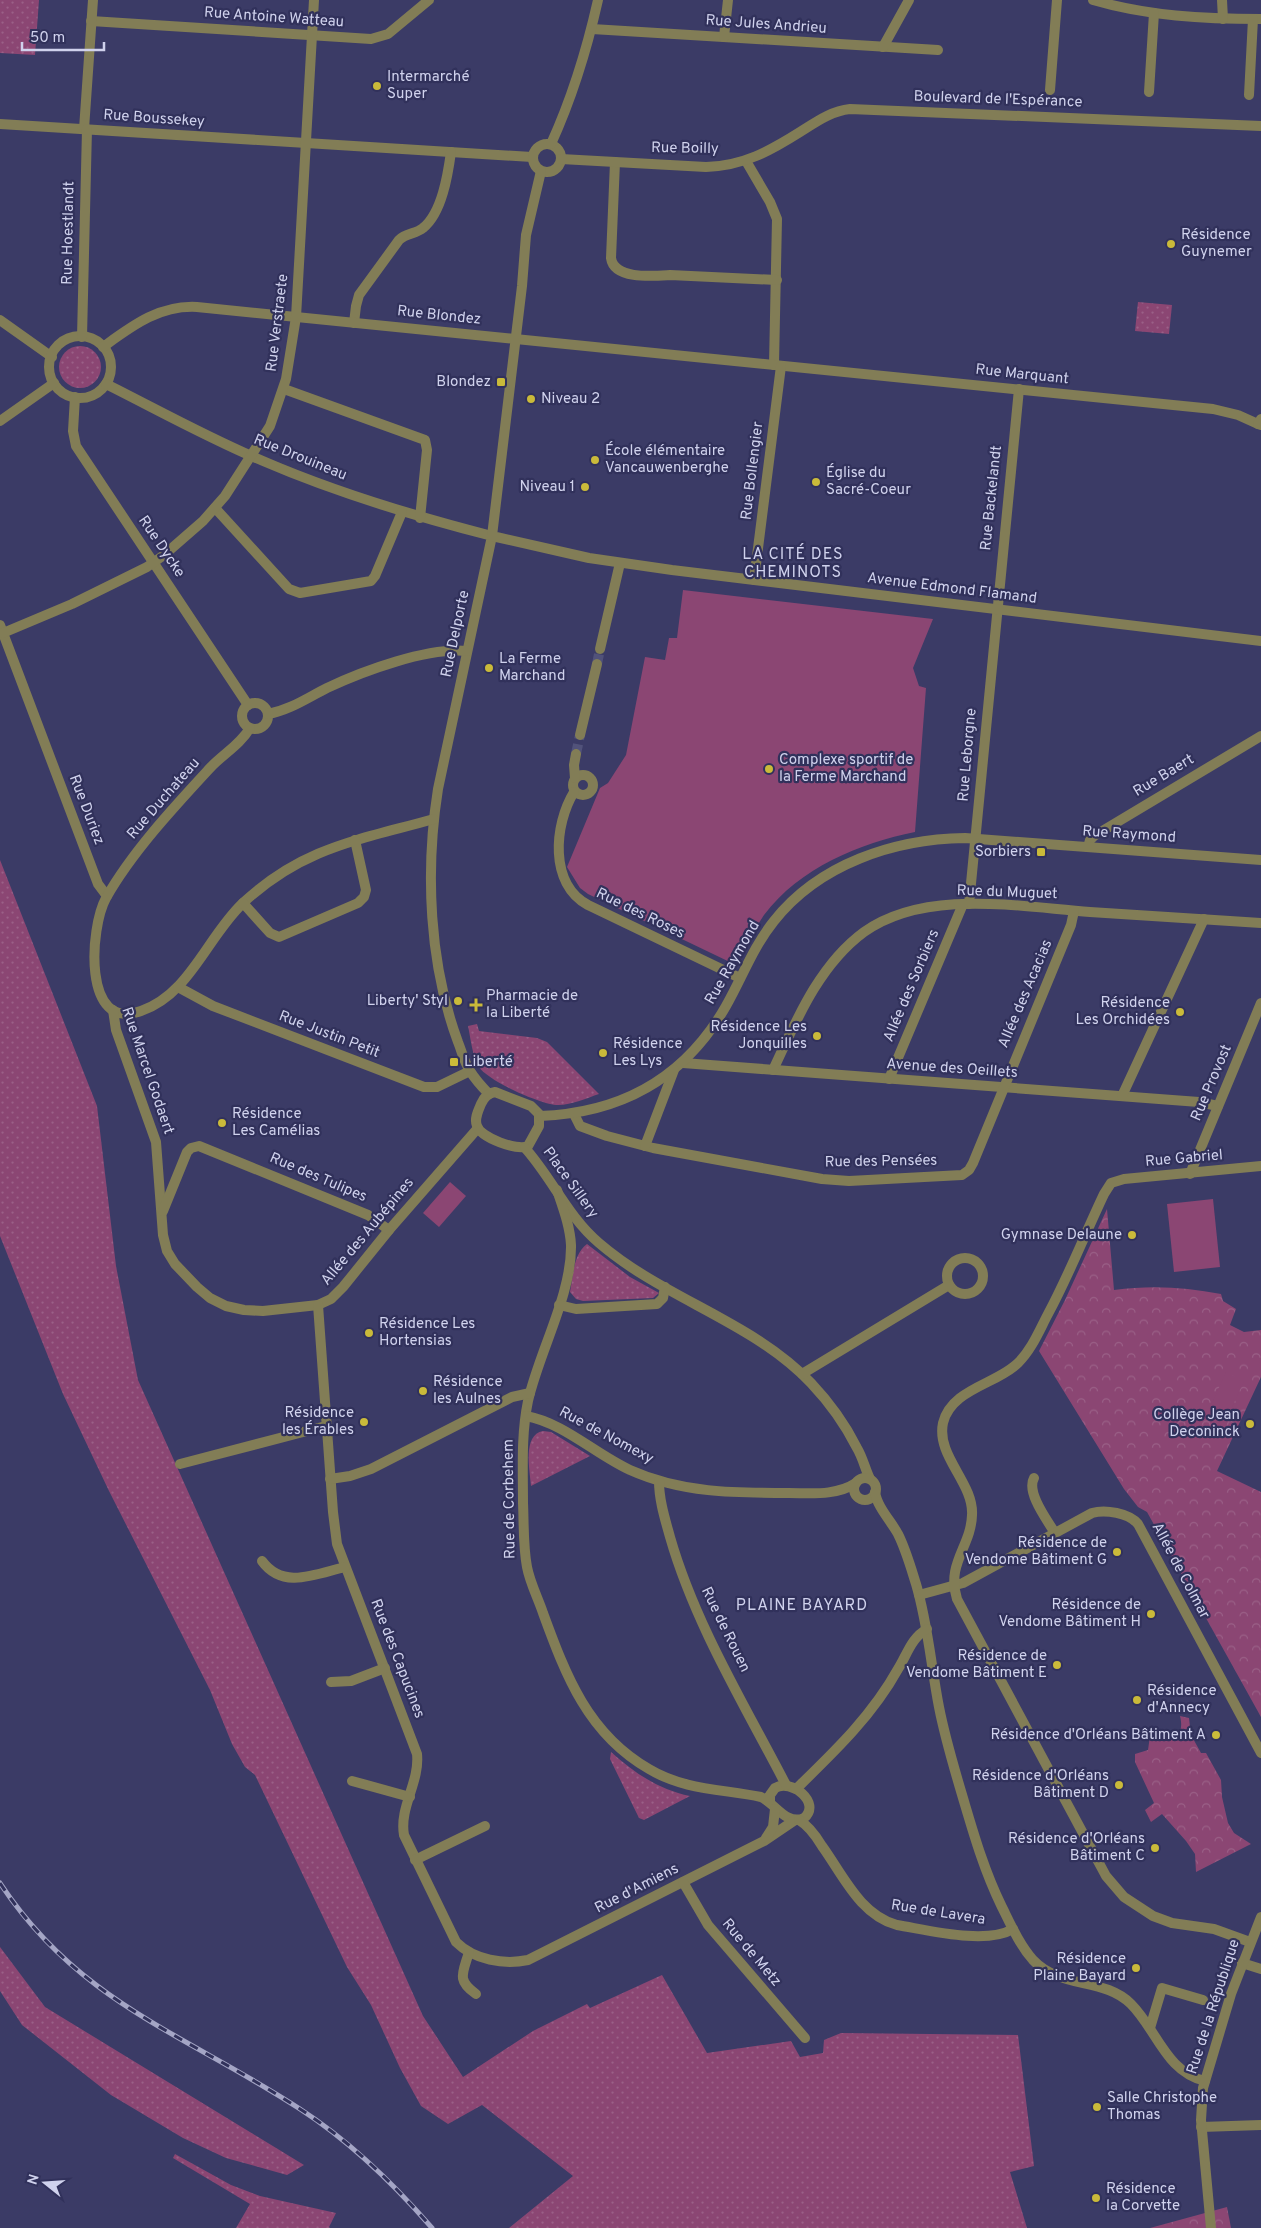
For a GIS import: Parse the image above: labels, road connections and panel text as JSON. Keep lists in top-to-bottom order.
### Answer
{
  "streets": {
    "street": [
      "Rue Antoine Watteau",
      "Rue Jules Andrieu",
      "Boulevard de l'Espérance",
      "Rue Boussekey",
      "Rue Boilly",
      "Rue Hoestlandt",
      "Rue Blondez",
      "Rue Verstraete",
      "Rue Marquant",
      "Rue Drouineau",
      "Rue Bollengier",
      "Rue Backelandt",
      "Rue Dycke",
      "Avenue Edmond Flamand",
      "Rue Delporte",
      "Rue Leborgne",
      "Rue Baert",
      "Rue Duchateau",
      "Rue Duriez",
      "Rue Raymond",
      "Rue du Muguet",
      "Rue des Roses",
      "Allée des Sorbiers",
      "Allée des Acacias",
      "Rue Justin Petit",
      "Avenue des Oeillets",
      "Rue Marcel Godaert",
      "Rue Provost",
      "Rue Gabriel",
      "Rue des Pensées",
      "Rue des Tulipes",
      "Place Sillery",
      "Allée des Aubépines",
      "Rue de Nomexy",
      "Rue de Corbehem",
      "Allée de Colmar",
      "Rue de Rouen",
      "Rue des Capucines",
      "Rue d'Amiens",
      "Rue de Lavera",
      "Rue de Metz",
      "Rue de la République"
    ]
  },
  "crossings": [
    ["Rue Antoine Watteau", "Rue Verstraete"],
    ["Boulevard de l'Espérance", "Rue Boilly"],
    ["Rue Boussekey", "Rue Hoestlandt"],
    ["Rue Boussekey", "Rue Verstraete"],
    ["Rue Boilly", "Rue Delporte"],
    ["Rue Hoestlandt", "Rue Blondez"],
    ["Rue Hoestlandt", "Rue Drouineau"],
    ["Rue Hoestlandt", "Rue Dycke"],
    ["Rue Blondez", "Rue Verstraete"],
    ["Rue Blondez", "Rue Marquant"],
    ["Rue Blondez", "Rue Drouineau"],
    ["Rue Blondez", "Rue Bollengier"],
    ["Rue Blondez", "Rue Dycke"],
    ["Rue Blondez", "Rue Delporte"],
    ["Rue Verstraete", "Rue Drouineau"],
    ["Rue Verstraete", "Rue Dycke"],
    ["Rue Verstraete", "Rue Duriez"],
    ["Rue Marquant", "Rue Bollengier"],
    ["Rue Marquant", "Rue Backelandt"],
    ["Rue Drouineau", "Rue Dycke"],
    ["Rue Drouineau", "Avenue Edmond Flamand"],
    ["Rue Drouineau", "Rue Delporte"],
    ["Rue Bollengier", "Avenue Edmond Flamand"],
    ["Rue Backelandt", "Avenue Edmond Flamand"],
    ["Rue Backelandt", "Rue Leborgne"],
    ["Rue Dycke", "Rue Duchateau"],
    ["Avenue Edmond Flamand", "Rue Delporte"],
    ["Avenue Edmond Flamand", "Rue Leborgne"],
    ["Rue Delporte", "Rue Raymond"],
    ["Rue Delporte", "Rue Justin Petit"],
    ["Rue Delporte", "Place Sillery"],
    ["Rue Delporte", "Allée des Aubépines"],
    ["Rue Leborgne", "Rue Raymond"],
    ["Rue Leborgne", "Rue du Muguet"],
    ["Rue Leborgne", "Allée des Sorbiers"],
    ["Rue Baert", "Rue Raymond"],
    ["Rue Duchateau", "Rue Duriez"],
    ["Rue Duchateau", "Rue Marcel Godaert"],
    ["Rue Duriez", "Rue Marcel Godaert"],
    ["Rue Raymond", "Rue des Roses"],
    ["Rue Raymond", "Avenue des Oeillets"],
    ["Rue Raymond", "Rue des Pensées"],
    ["Rue Raymond", "Place Sillery"],
    ["Rue Raymond", "Allée des Aubépines"],
    ["Rue du Muguet", "Allée des Sorbiers"],
    ["Rue du Muguet", "Allée des Acacias"],
    ["Rue du Muguet", "Avenue des Oeillets"],
    ["Allée des Sorbiers", "Avenue des Oeillets"],
    ["Allée des Acacias", "Avenue des Oeillets"],
    ["Allée des Acacias", "Rue des Pensées"],
    ["Avenue des Oeillets", "Rue Provost"],
    ["Avenue des Oeillets", "Rue des Pensées"],
    ["Rue Marcel Godaert", "Rue des Tulipes"],
    ["Rue Marcel Godaert", "Allée des Aubépines"],
    ["Rue Provost", "Rue Gabriel"],
    ["Rue Gabriel", "Allée de Colmar"],
    ["Rue des Tulipes", "Allée des Aubépines"],
    ["Place Sillery", "Allée des Aubépines"],
    ["Place Sillery", "Rue de Nomexy"],
    ["Place Sillery", "Rue de Corbehem"],
    ["Allée des Aubépines", "Rue des Capucines"],
    ["Rue de Nomexy", "Rue de Corbehem"],
    ["Rue de Nomexy", "Rue de Rouen"],
    ["Rue de Corbehem", "Rue de Rouen"],
    ["Rue de Corbehem", "Rue d'Amiens"],
    ["Rue de Corbehem", "Rue de Lavera"],
    ["Rue de Rouen", "Rue d'Amiens"],
    ["Rue de Rouen", "Rue de Lavera"],
    ["Rue des Capucines", "Rue d'Amiens"],
    ["Rue d'Amiens", "Rue de Lavera"],
    ["Rue d'Amiens", "Rue de Metz"]
  ],
  "districts": ["LA CITÉ DES CHEMINOTS", "PLAINE BAYARD"],
  "places": {
    "other": [
      "Intermarché Super",
      "Résidence Guynemer",
      "Niveau 2",
      "École élémentaire Vancauwenberghe",
      "Église du Sacré-Coeur",
      "Niveau 1",
      "La Ferme Marchand",
      "Complexe sportif de la Ferme Marchand",
      "Liberty' Styl",
      "Résidence Les Orchidées",
      "Résidence Les Jonquilles",
      "Résidence Les Lys",
      "Résidence Les Camélias",
      "Gymnase Delaune",
      "Résidence Les Hortensias",
      "Résidence les Aulnes",
      "Résidence les Érables",
      "Collège Jean Deconinck",
      "Résidence de Vendome Bâtiment G",
      "Résidence de Vendome Bâtiment H",
      "Résidence de Vendome Bâtiment E",
      "Résidence d'Annecy",
      "Résidence d'Orléans Bâtiment A",
      "Résidence d'Orléans Bâtiment D",
      "Résidence d'Orléans Bâtiment C",
      "Résidence Plaine Bayard",
      "Salle Christophe Thomas",
      "Résidence la Corvette"
    ],
    "transit": ["Blondez", "Sorbiers", "Liberté"],
    "health": ["Pharmacie de la Liberté"]
  },
  "scale_bar": "50 m",
  "north": "left"
}
